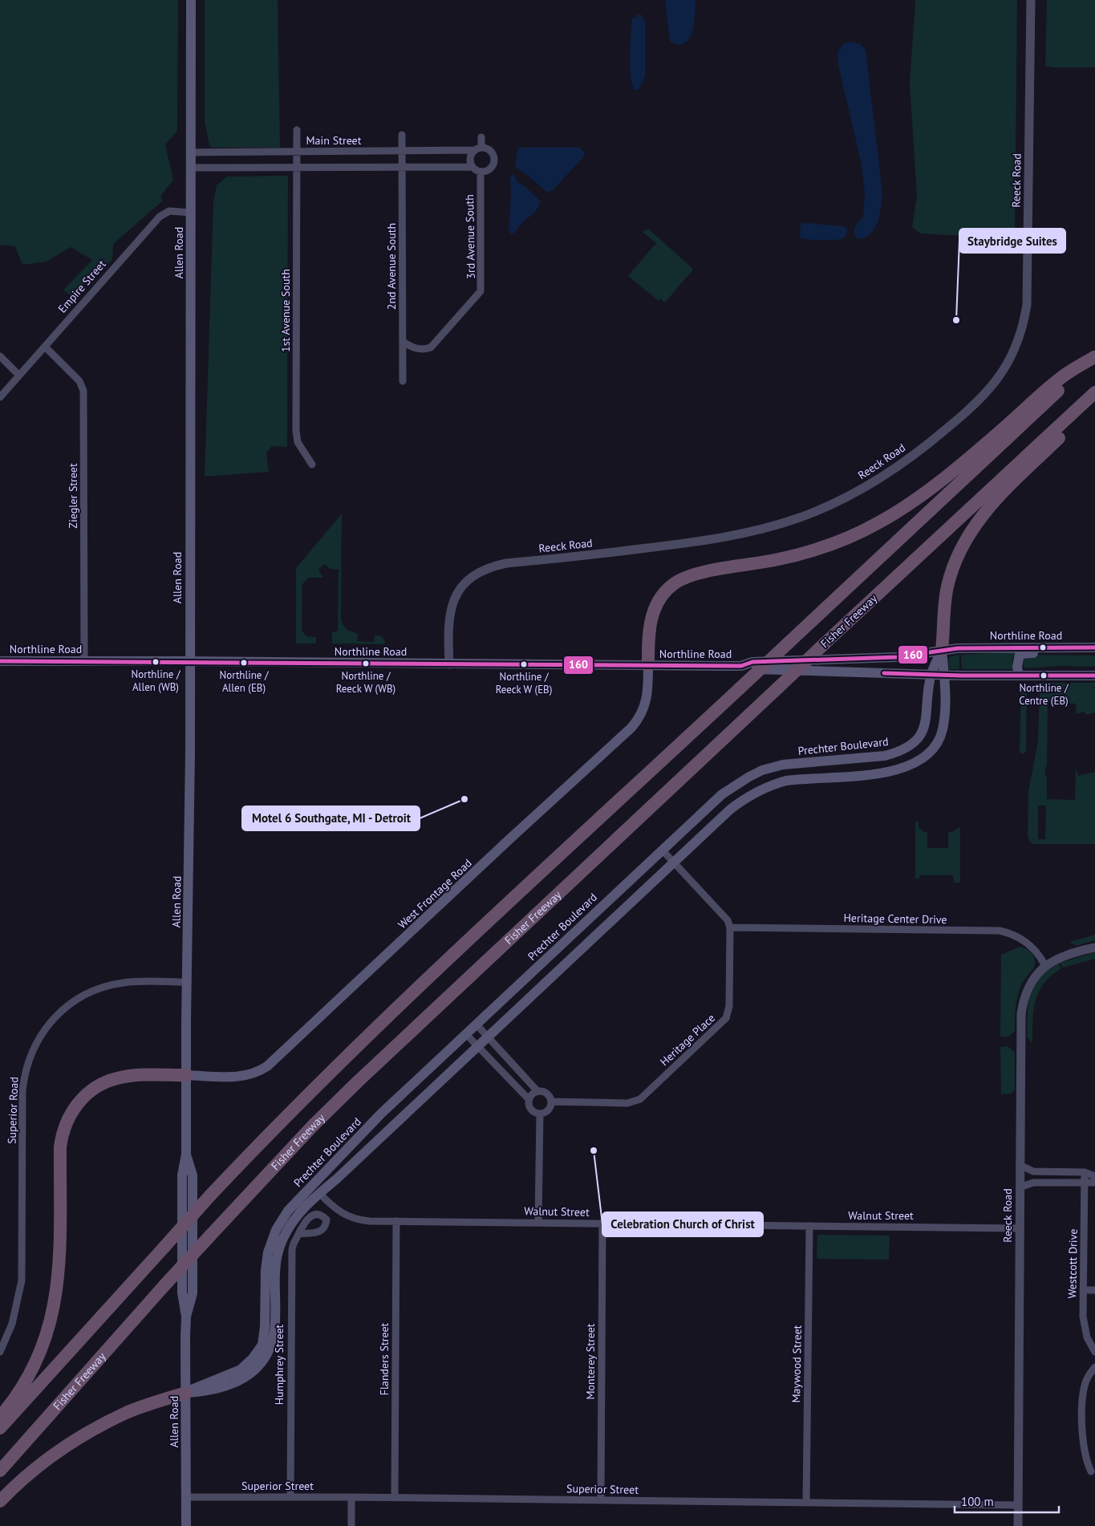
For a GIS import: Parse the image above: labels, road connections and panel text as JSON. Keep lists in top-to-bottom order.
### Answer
{
  "streets": {
    "highway": ["Fisher Freeway"],
    "main road": [
      "Allen Road",
      "Northline Road",
      "Prechter Boulevard",
      "West Frontage Road"
    ],
    "street": [
      "Main Street",
      "Reeck Road",
      "3rd Avenue South",
      "2nd Avenue South",
      "Empire Street",
      "1st Avenue South",
      "Ziegler Street",
      "Heritage Center Drive",
      "Heritage Place",
      "Superior Road",
      "Walnut Street",
      "Westcott Drive",
      "Flanders Street",
      "Monterey Street",
      "Maywood Street",
      "Humphrey Street",
      "Superior Street"
    ]
  },
  "crossings": [
    ["Main Street", "3rd Avenue South"],
    ["Main Street", "Allen Road"],
    ["Main Street", "2nd Avenue South"],
    ["Main Street", "1st Avenue South"],
    ["Reeck Road", "Northline Road"],
    ["Reeck Road", "Heritage Center Drive"],
    ["Reeck Road", "Walnut Street"],
    ["Reeck Road", "Superior Street"],
    ["3rd Avenue South", "2nd Avenue South"],
    ["Allen Road", "Empire Street"],
    ["Allen Road", "Northline Road"],
    ["Allen Road", "Prechter Boulevard"],
    ["Allen Road", "West Frontage Road"],
    ["Allen Road", "Superior Road"],
    ["Allen Road", "Superior Street"],
    ["Empire Street", "Ziegler Street"],
    ["Ziegler Street", "Northline Road"],
    ["Northline Road", "Prechter Boulevard"],
    ["Northline Road", "West Frontage Road"],
    ["Prechter Boulevard", "Walnut Street"],
    ["Heritage Center Drive", "Heritage Place"],
    ["Walnut Street", "Flanders Street"],
    ["Walnut Street", "Monterey Street"],
    ["Walnut Street", "Maywood Street"],
    ["Flanders Street", "Superior Street"],
    ["Monterey Street", "Superior Street"],
    ["Maywood Street", "Superior Street"],
    ["Humphrey Street", "Superior Street"]
  ],
  "places": [
    "Staybridge Suites",
    "Northline / Allen (WB)",
    "Northline / Allen (EB)",
    "Northline / Reeck W (WB)",
    "Northline / Reeck W (EB)",
    "Northline / Centre (EB)",
    "Motel 6 Southgate, MI - Detroit",
    "Celebration Church of Christ"
  ],
  "lines": ["transit line 160"],
  "scale_bar": "100 m"
}
